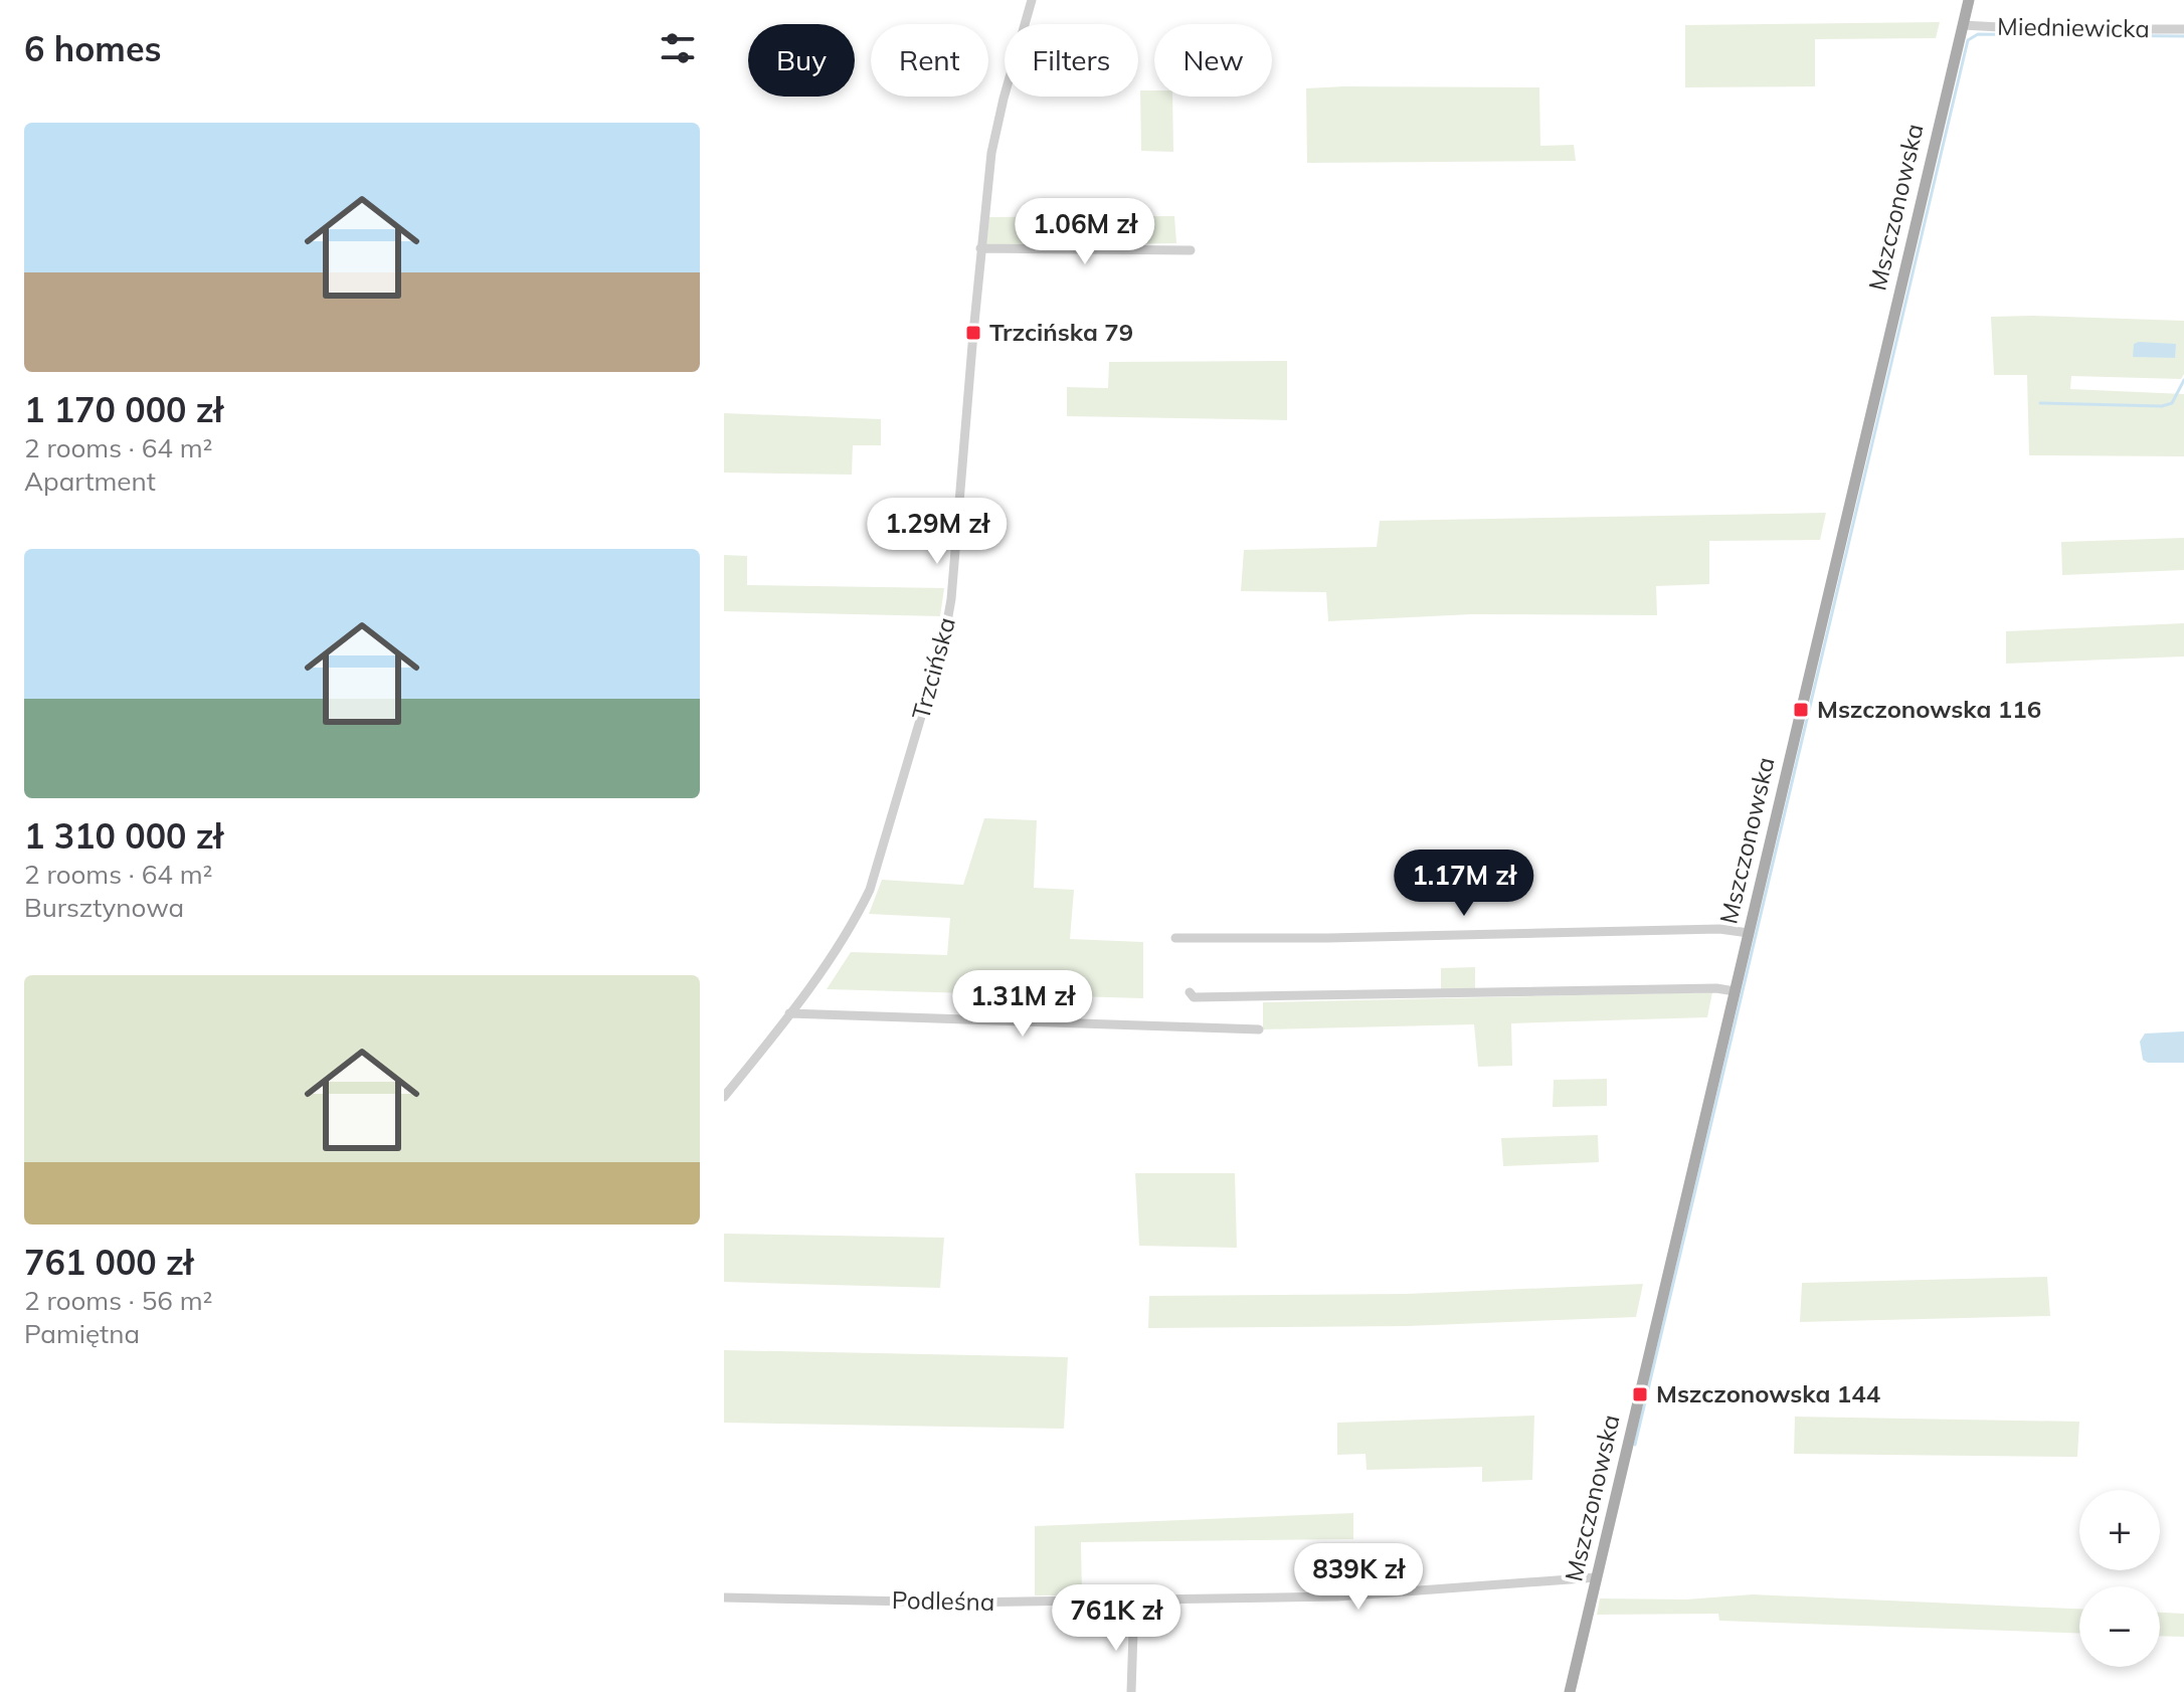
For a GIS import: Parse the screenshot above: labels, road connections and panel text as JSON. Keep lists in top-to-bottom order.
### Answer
{
  "streets": {
    "main road": ["Mszczonowska"],
    "street": ["Miedniewicka", "Trzcińska", "Podleśna"]
  },
  "crossings": [
    ["Miedniewicka", "Mszczonowska"],
    ["Mszczonowska", "Podleśna"]
  ],
  "places": {
    "transit": ["Trzcińska 79", "Mszczonowska 116", "Mszczonowska 144"]
  },
  "page": {
    "heading": "6 homes",
    "chip": [
      "Buy",
      "Rent",
      "Filters",
      "New"
    ],
    "list": [
      {
        "name": "1 170 000 zł",
        "note": "2 rooms · 64 m² · Apartment"
      },
      {
        "name": "1 310 000 zł",
        "note": "2 rooms · 64 m² · Bursztynowa"
      },
      {
        "name": "761 000 zł",
        "note": "2 rooms · 56 m² · Pamiętna"
      }
    ],
    "price": [
      "1.06M zł",
      "1.29M zł",
      "1.17M zł",
      "1.31M zł",
      "839K zł",
      "761K zł"
    ],
    "map_buttons": ["+", "−"]
  }
}
